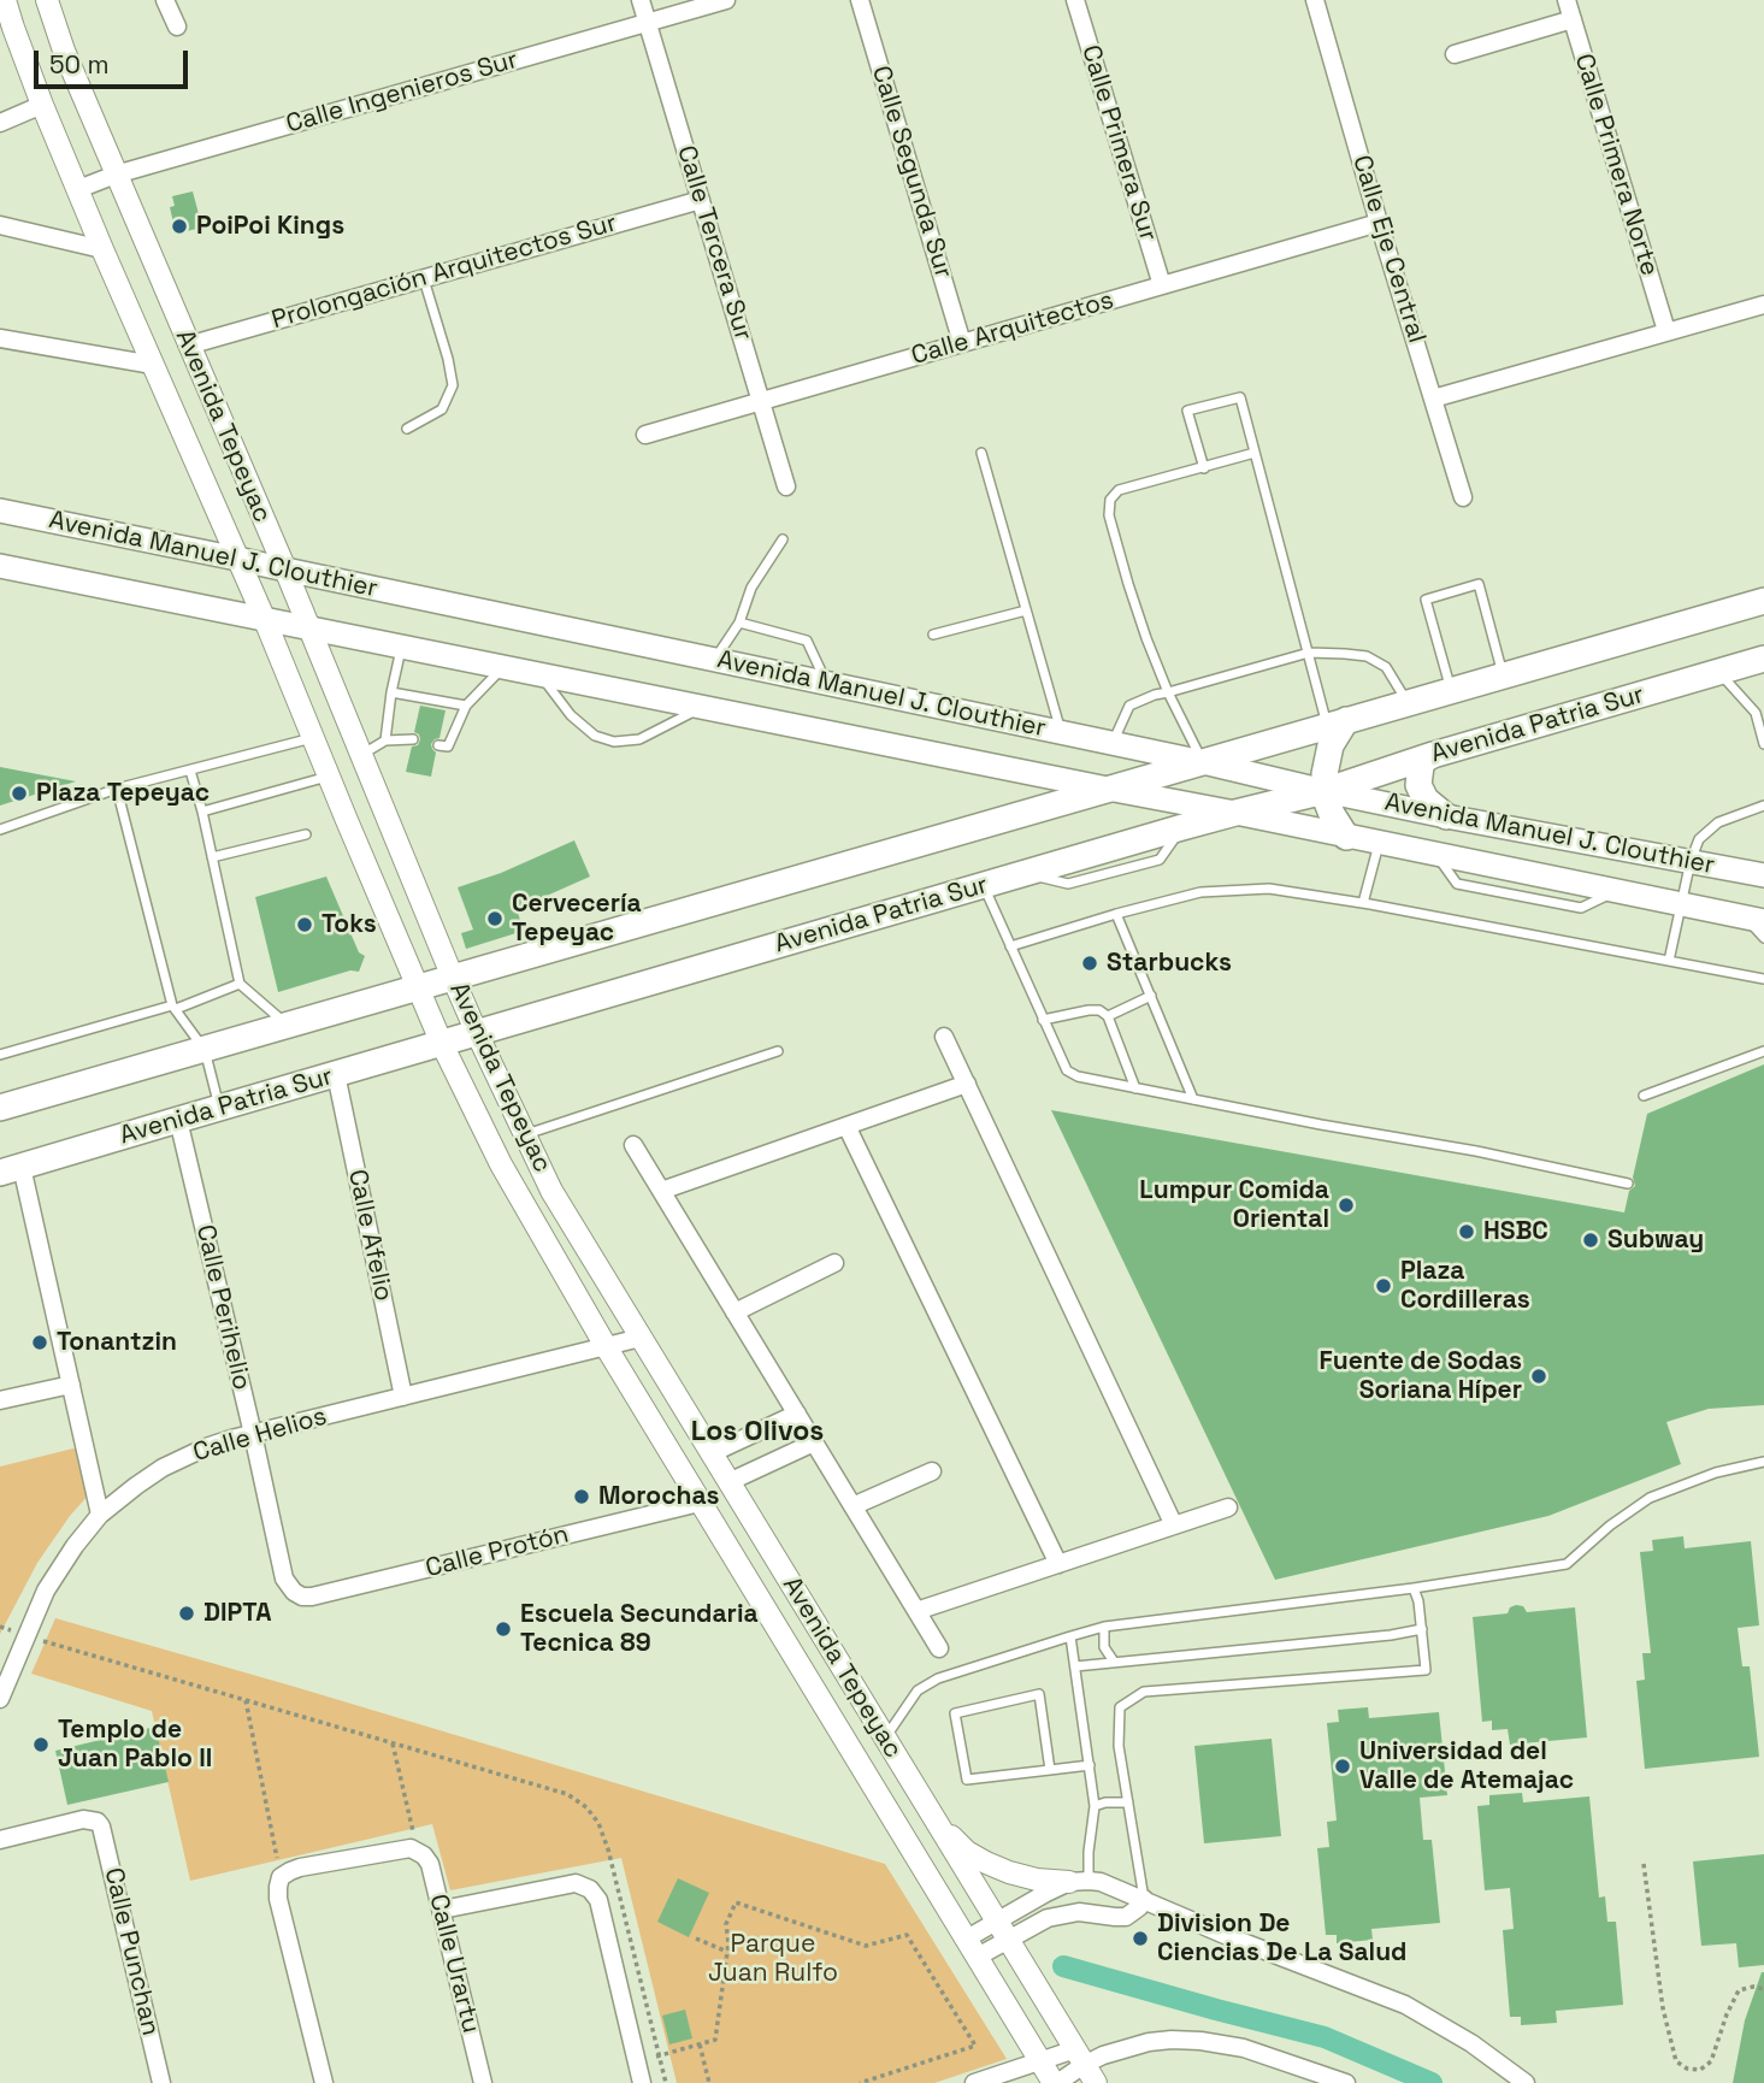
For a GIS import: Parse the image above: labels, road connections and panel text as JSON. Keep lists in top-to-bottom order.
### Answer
{
  "streets": {
    "main road": ["Avenida Manuel J. Clouthier", "Avenida Patria Sur"],
    "street": [
      "Calle Ingenieros Sur",
      "Calle Primera Sur",
      "Calle Primera Norte",
      "Calle Segunda Sur",
      "Calle Tercera Sur",
      "Calle Eje Central",
      "Prolongación Arquitectos Sur",
      "Calle Arquitectos",
      "Avenida Tepeyac",
      "Calle Afelio",
      "Calle Perihelio",
      "Calle Helios",
      "Calle Protón",
      "Calle Punchan",
      "Calle Urartu"
    ]
  },
  "crossings": [
    ["Calle Ingenieros Sur", "Calle Tercera Sur"],
    ["Calle Ingenieros Sur", "Avenida Tepeyac"],
    ["Calle Primera Sur", "Calle Arquitectos"],
    ["Calle Segunda Sur", "Calle Arquitectos"],
    ["Calle Tercera Sur", "Prolongación Arquitectos Sur"],
    ["Calle Tercera Sur", "Calle Arquitectos"],
    ["Calle Eje Central", "Calle Arquitectos"],
    ["Prolongación Arquitectos Sur", "Avenida Tepeyac"],
    ["Avenida Tepeyac", "Avenida Manuel J. Clouthier"],
    ["Avenida Tepeyac", "Avenida Patria Sur"],
    ["Avenida Tepeyac", "Calle Helios"],
    ["Avenida Tepeyac", "Calle Protón"],
    ["Avenida Manuel J. Clouthier", "Avenida Patria Sur"],
    ["Avenida Patria Sur", "Calle Afelio"],
    ["Avenida Patria Sur", "Calle Perihelio"],
    ["Calle Afelio", "Calle Helios"],
    ["Calle Perihelio", "Calle Helios"],
    ["Calle Perihelio", "Calle Protón"]
  ],
  "districts": ["Los Olivos"],
  "parks": ["Parque Juan Rulfo"],
  "places": [
    "PoiPoi Kings",
    "Plaza Tepeyac",
    "Cervecería Tepeyac",
    "Toks",
    "Starbucks",
    "Lumpur Comida Oriental",
    "HSBC",
    "Subway",
    "Plaza Cordilleras",
    "Tonantzin",
    "Fuente de Sodas Soriana Híper",
    "Morochas",
    "DIPTA",
    "Escuela Secundaria Tecnica 89",
    "Templo de Juan Pablo II",
    "Universidad del Valle de Atemajac",
    "Division De Ciencias De La Salud"
  ],
  "scale_bar": "50 m"
}
